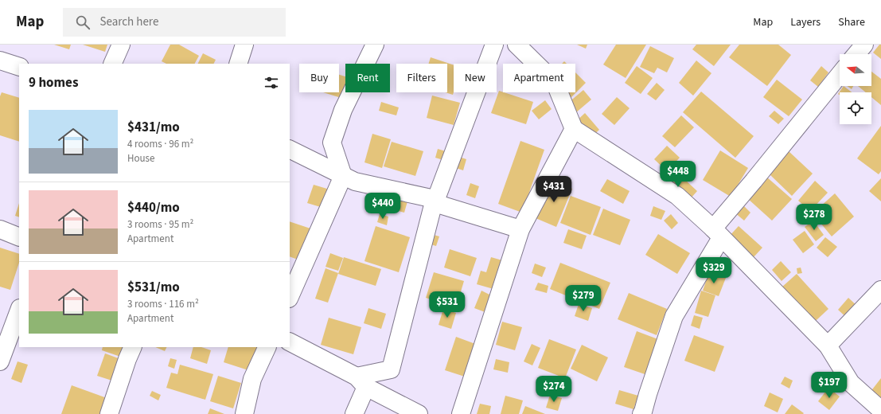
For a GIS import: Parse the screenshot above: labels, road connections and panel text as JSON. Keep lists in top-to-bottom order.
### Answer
{
  "north": "left",
  "page": {
    "header": "Map",
    "search": "Search here",
    "nav": ["Map", "Layers", "Share"],
    "chip": [
      "Buy",
      "Rent",
      "Filters",
      "New",
      "Apartment"
    ],
    "heading": "9 homes",
    "list": [
      {
        "name": "$431/mo",
        "note": "4 rooms · 96 m² · House"
      },
      {
        "name": "$440/mo",
        "note": "3 rooms · 95 m² · Apartment"
      },
      {
        "name": "$531/mo",
        "note": "3 rooms · 116 m² · Apartment"
      }
    ],
    "price": [
      "$448",
      "$431",
      "$440",
      "$278",
      "$329",
      "$279",
      "$531",
      "$197",
      "$274"
    ]
  }
}
